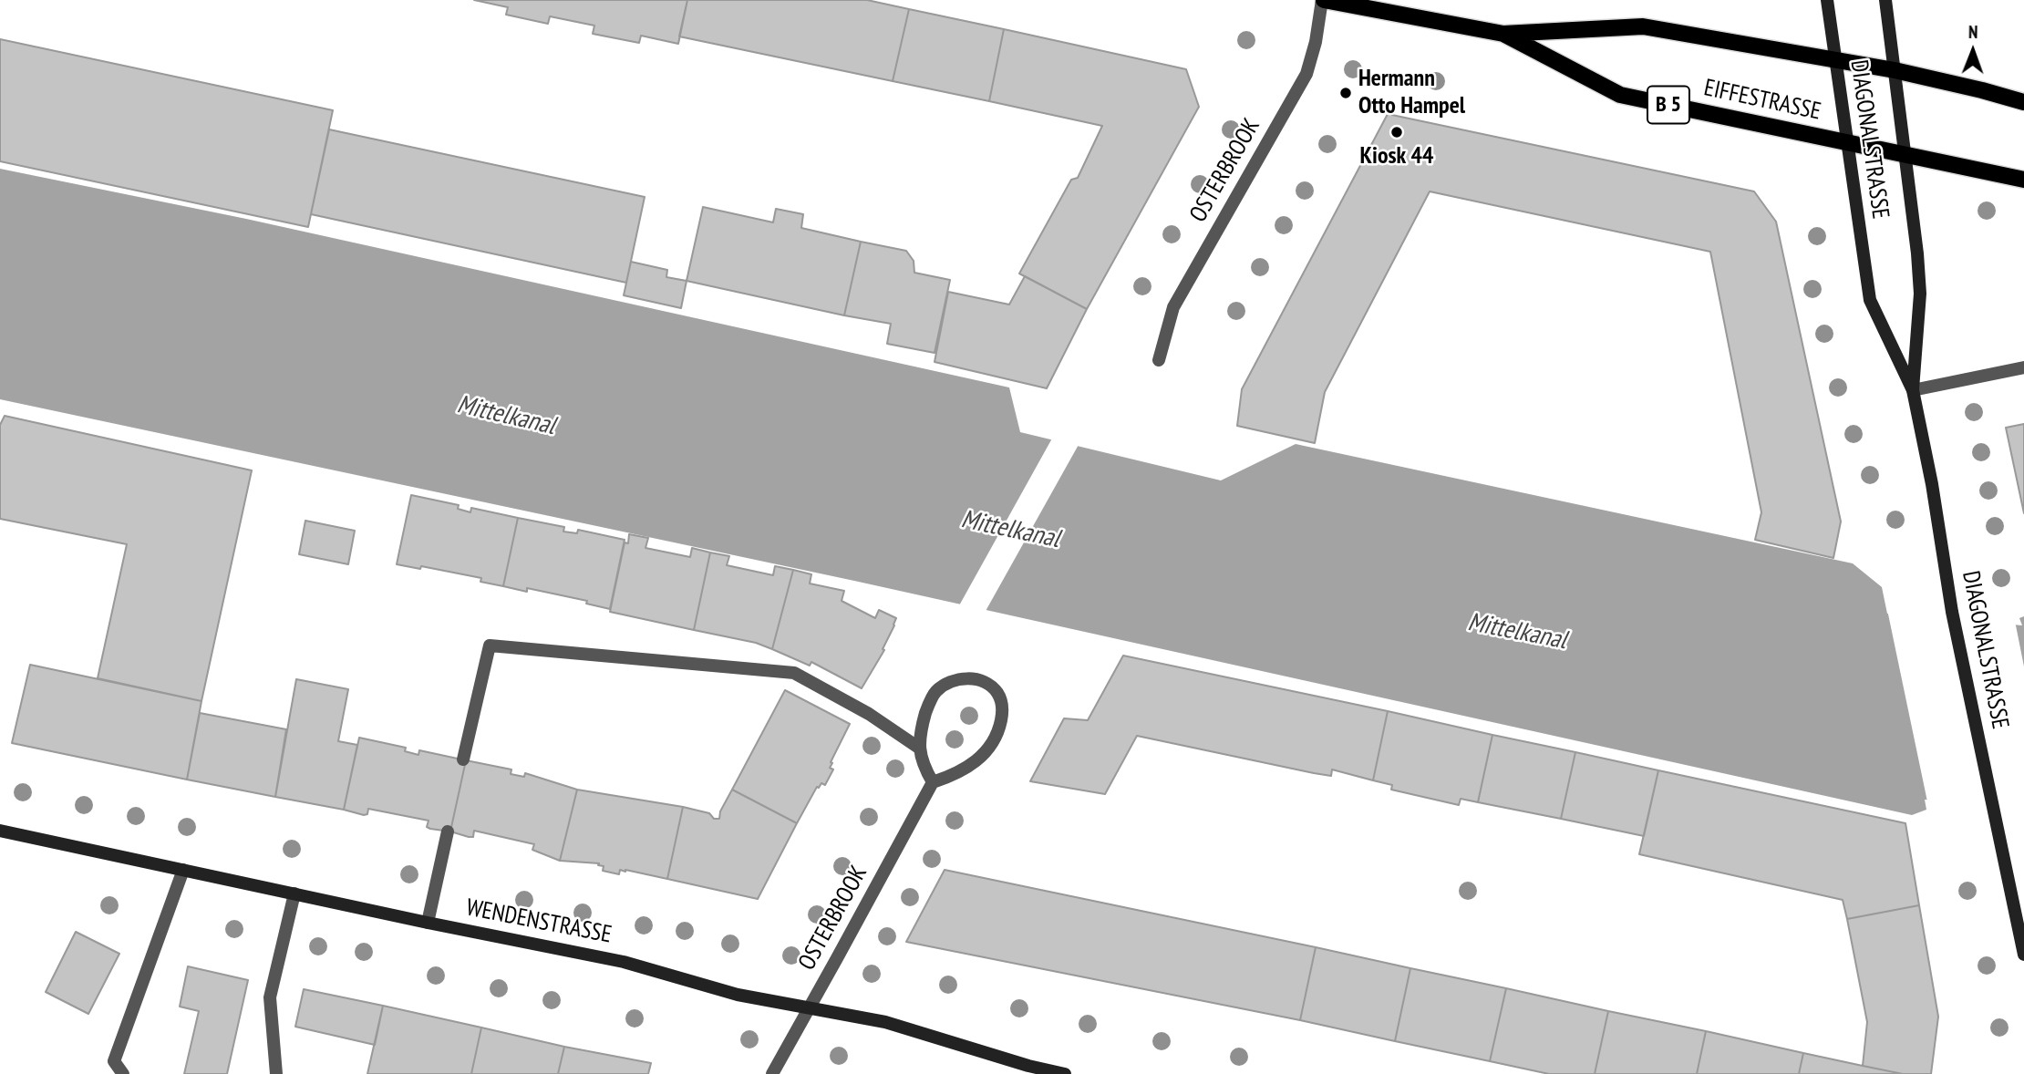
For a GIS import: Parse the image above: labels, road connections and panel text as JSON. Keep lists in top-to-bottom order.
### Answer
{
  "streets": {
    "main road": ["EIFFESTRASSE", "B 5"],
    "street": ["DIAGONALSTRASSE", "OSTERBROOK", "WENDENSTRASSE"]
  },
  "crossings": [
    ["EIFFESTRASSE", "DIAGONALSTRASSE"],
    ["EIFFESTRASSE", "OSTERBROOK"],
    ["OSTERBROOK", "WENDENSTRASSE"]
  ],
  "water": ["Mittelkanal"],
  "places": ["Hermann Otto Hampel", "Kiosk 44"],
  "north": "top"
}
